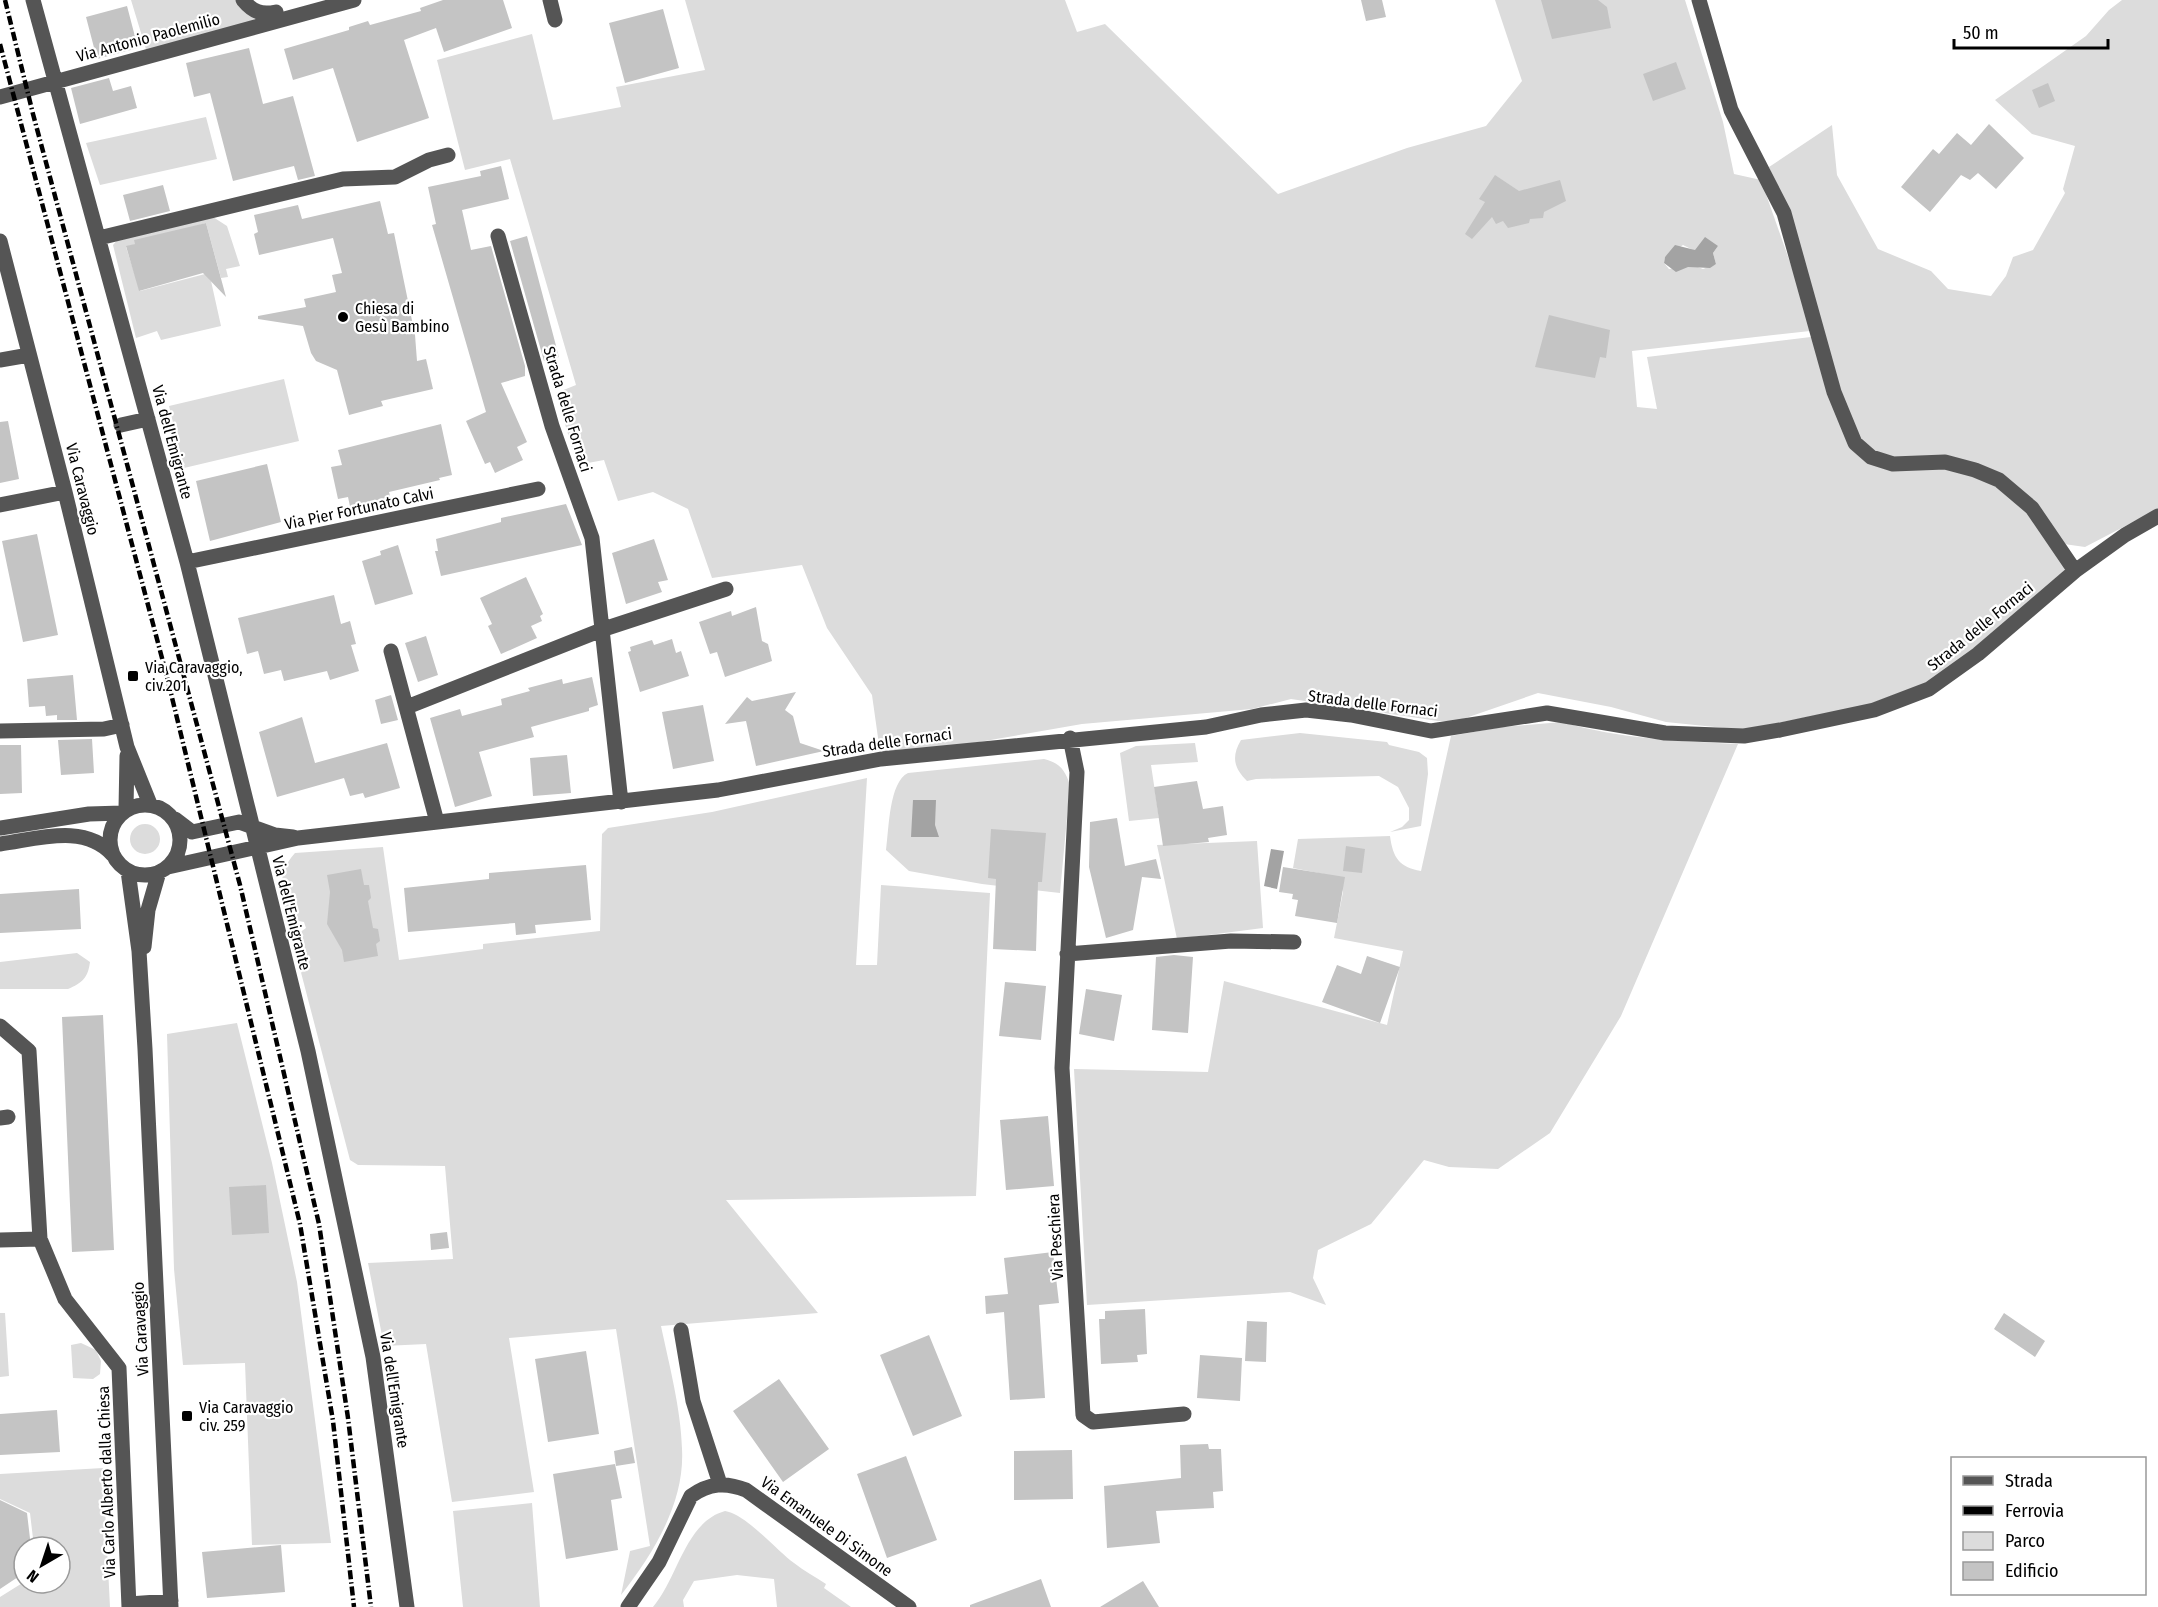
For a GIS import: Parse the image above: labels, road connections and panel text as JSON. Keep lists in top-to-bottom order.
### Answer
{
  "streets": {
    "street": [
      "Via Antonio Paolemilio",
      "Strada delle Fornaci",
      "Via dell'Emigrante",
      "Via Caravaggio",
      "Via Pier Fortunato Calvi",
      "Via Peschiera",
      "Via Carlo Alberto dalla Chiesa",
      "Via Emanuele Di Simone"
    ]
  },
  "crossings": [
    ["Via Antonio Paolemilio", "Via dell'Emigrante"],
    ["Strada delle Fornaci", "Via dell'Emigrante"],
    ["Strada delle Fornaci", "Via Caravaggio"],
    ["Strada delle Fornaci", "Via Peschiera"],
    ["Via dell'Emigrante", "Via Pier Fortunato Calvi"]
  ],
  "places": {
    "other": ["Chiesa di Gesù Bambino"],
    "transit": ["Via Caravaggio, civ.201", "Via Caravaggio civ. 259"]
  },
  "legend": [
    "Strada",
    "Ferrovia",
    "Parco",
    "Edificio"
  ],
  "scale_bar": "50 m",
  "north": "bottom left"
}
